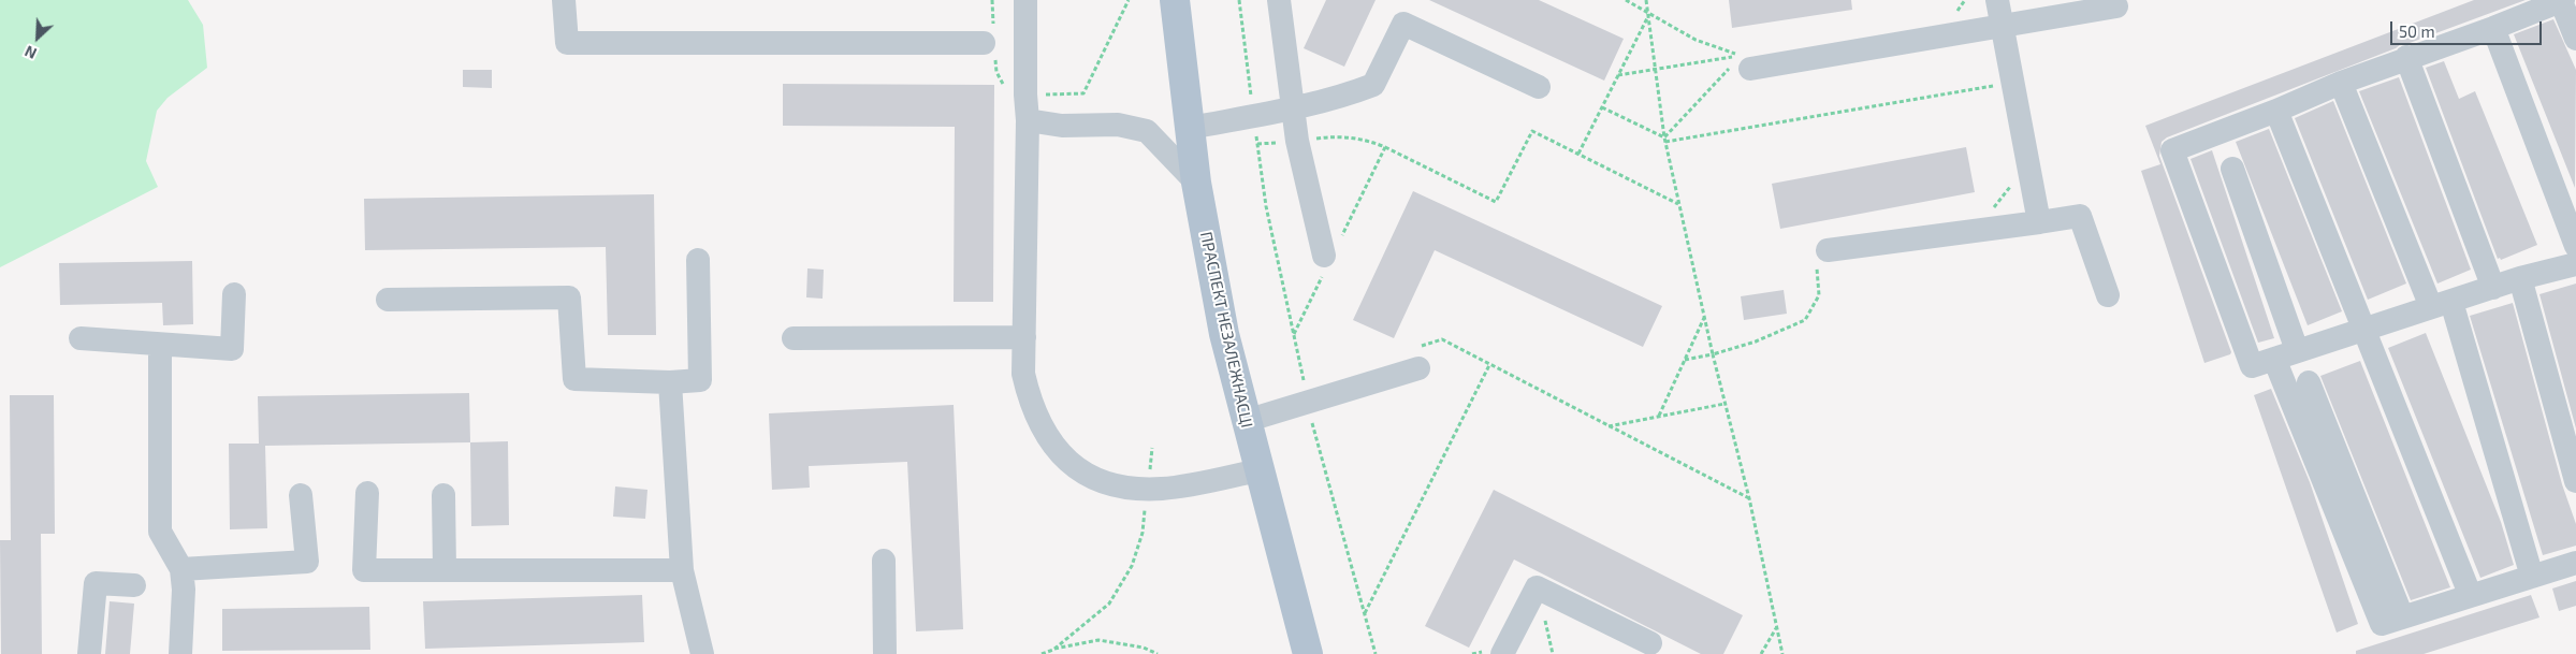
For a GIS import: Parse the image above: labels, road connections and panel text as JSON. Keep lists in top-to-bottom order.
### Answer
{
  "streets": {
    "main road": ["ПРАСПЕКТ НЕЗАЛЕЖНАСЦІ"]
  },
  "scale_bar": "50 m",
  "north": "bottom left"
}
